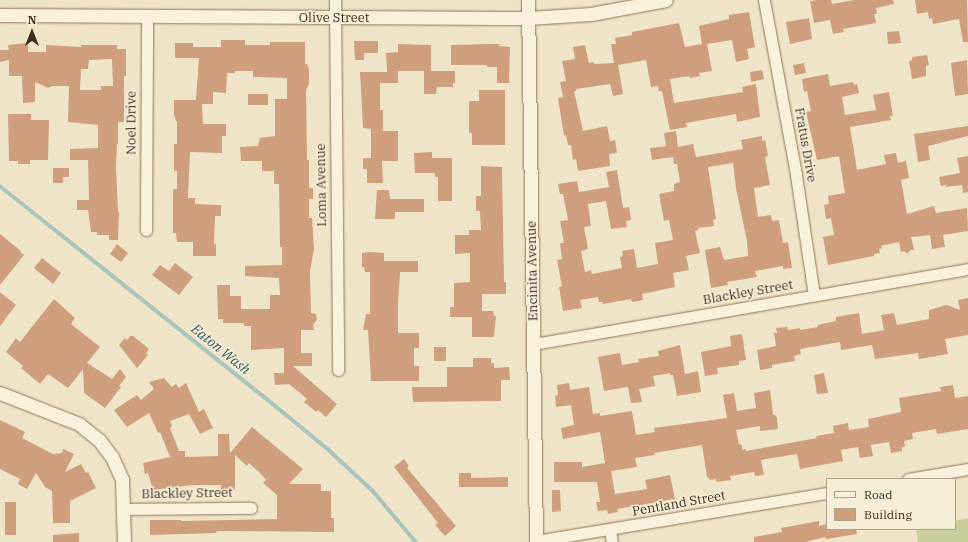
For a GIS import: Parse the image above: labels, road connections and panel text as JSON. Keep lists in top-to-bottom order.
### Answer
{
  "streets": {
    "street": [
      "Olive Street",
      "Noel Drive",
      "Fratus Drive",
      "Loma Avenue",
      "Encinita Avenue",
      "Blackley Street",
      "Pentland Street"
    ]
  },
  "crossings": [
    ["Olive Street", "Noel Drive"],
    ["Olive Street", "Loma Avenue"],
    ["Olive Street", "Encinita Avenue"],
    ["Fratus Drive", "Blackley Street"],
    ["Encinita Avenue", "Blackley Street"],
    ["Encinita Avenue", "Pentland Street"]
  ],
  "water": ["Eaton Wash"],
  "legend": ["Road", "Building"],
  "north": "top"
}
